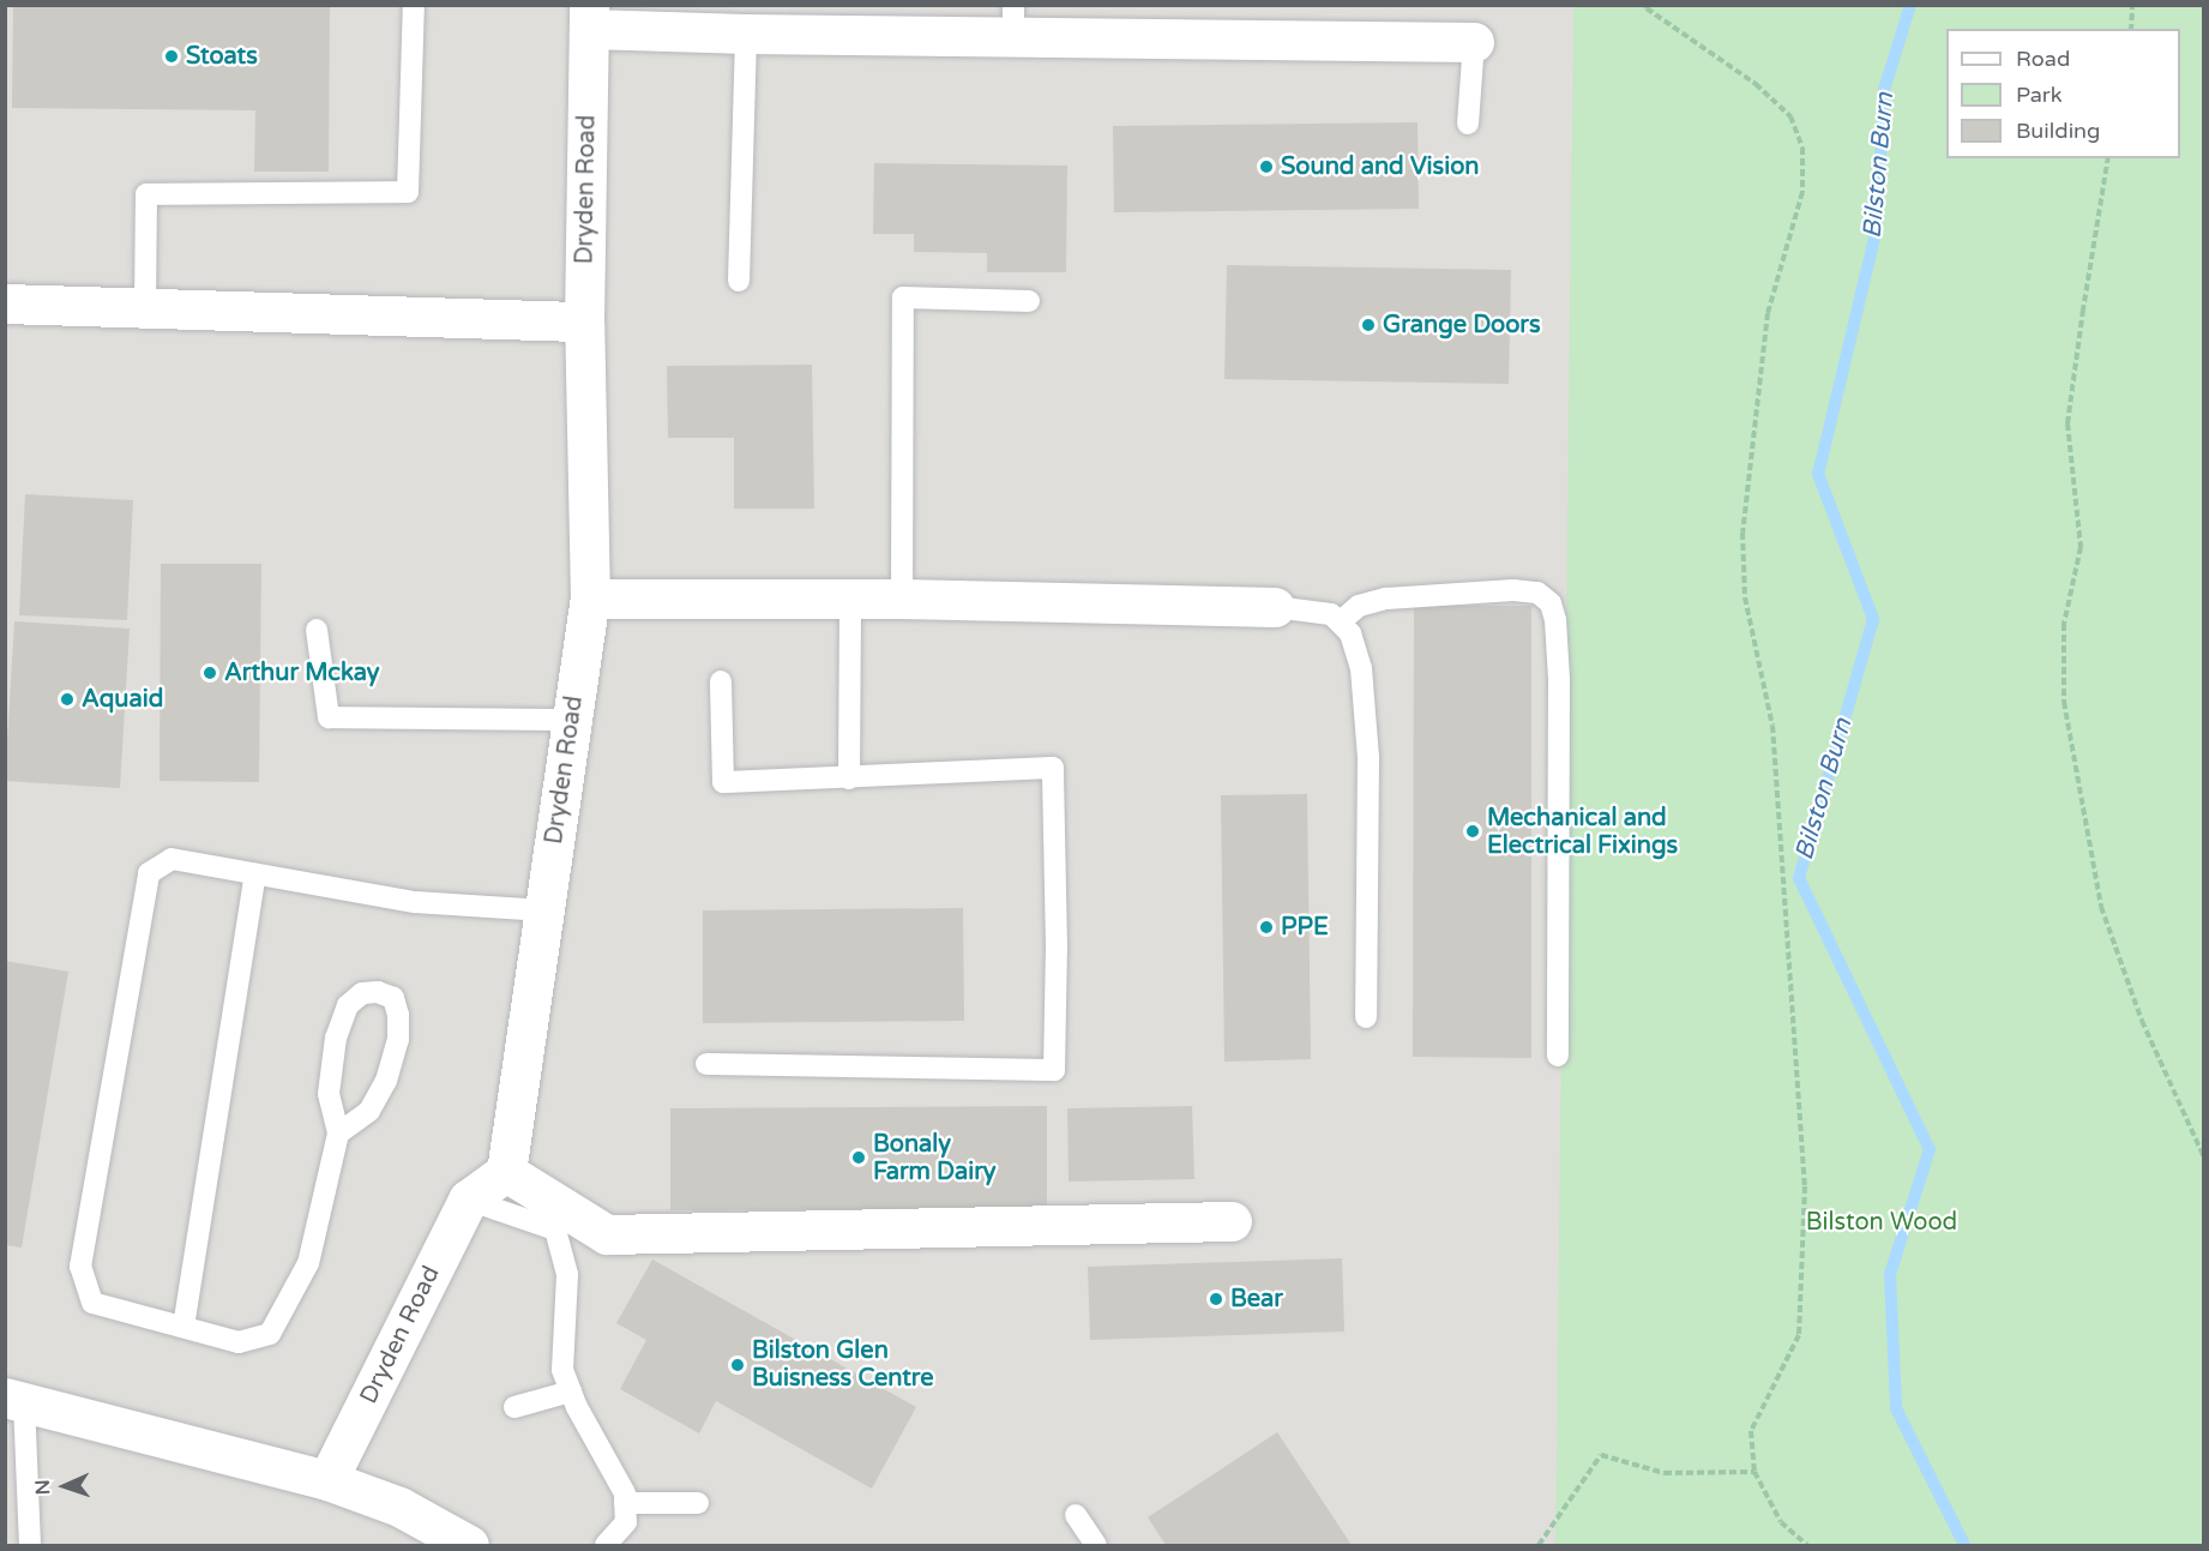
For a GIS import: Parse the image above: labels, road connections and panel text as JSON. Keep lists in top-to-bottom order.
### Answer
{
  "streets": {
    "street": ["Dryden Road"]
  },
  "water": ["Bilston Burn"],
  "parks": ["Bilston Wood"],
  "places": [
    "Stoats",
    "Sound and Vision",
    "Grange Doors",
    "Arthur Mckay",
    "Aquaid",
    "Mechanical and Electrical Fixings",
    "PPE",
    "Bonaly Farm Dairy",
    "Bear",
    "Bilston Glen Buisness Centre"
  ],
  "legend": ["Road", "Park", "Building"],
  "north": "left"
}
